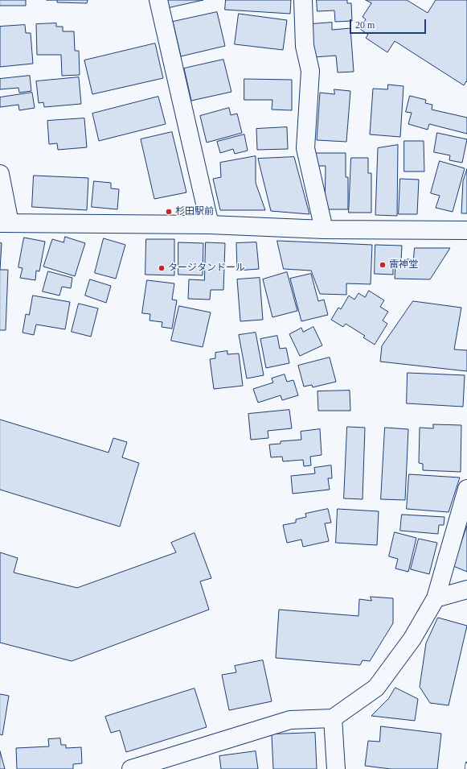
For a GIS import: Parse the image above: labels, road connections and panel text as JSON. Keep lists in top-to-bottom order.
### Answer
{
  "places": ["杉田駅前", "雷神堂", "タージタンドール"],
  "scale_bar": "20 m"
}
